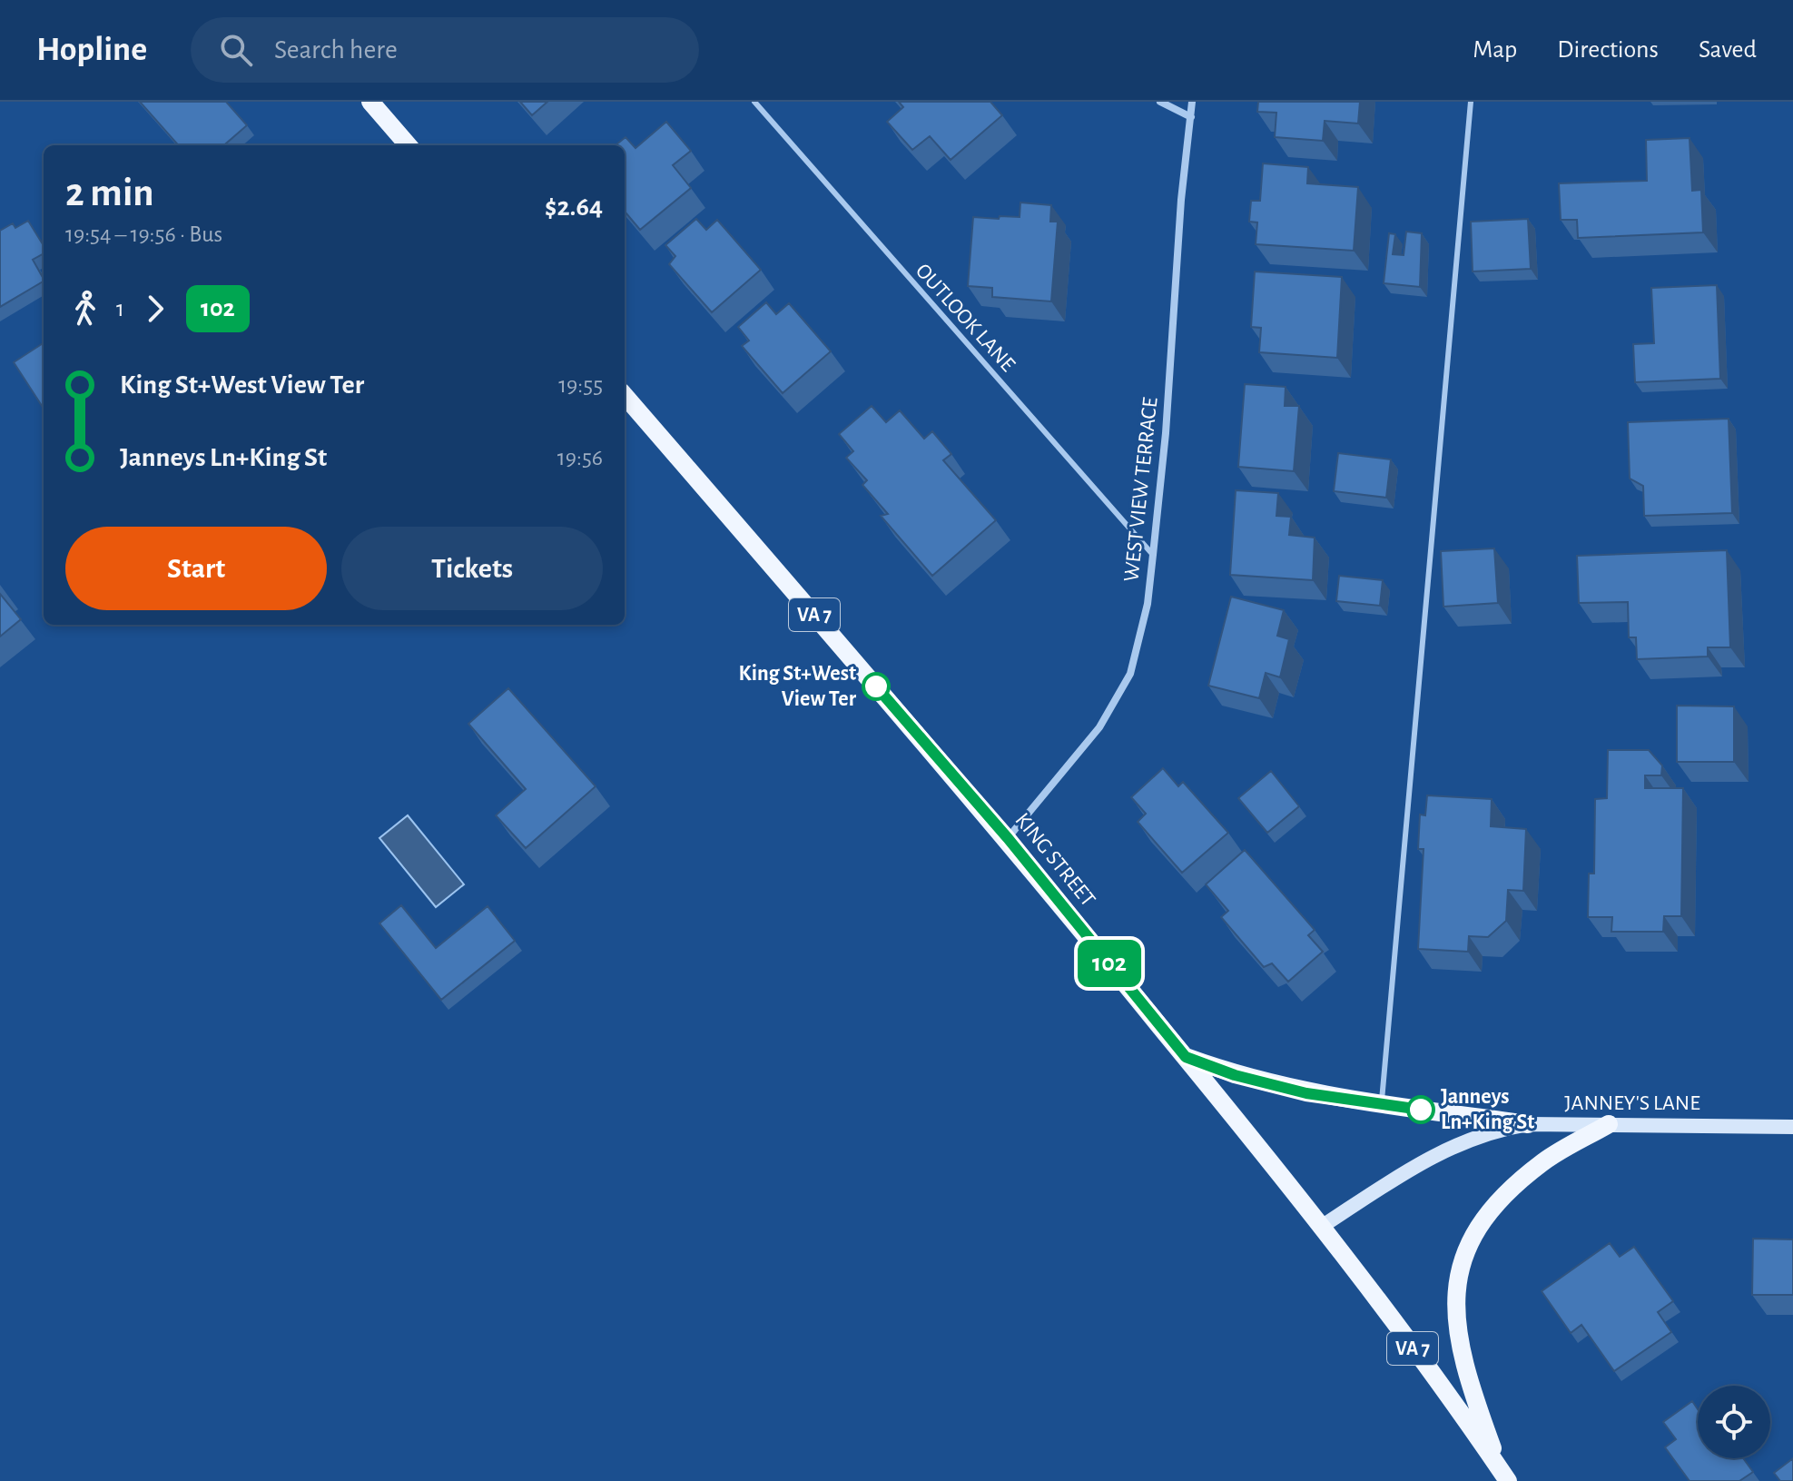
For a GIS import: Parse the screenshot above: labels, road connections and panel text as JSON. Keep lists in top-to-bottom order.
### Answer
{
  "streets": {
    "main road": ["VA 7", "KING STREET", "JANNEY'S LANE"],
    "street": ["WEST VIEW TERRACE"],
    "lane": ["OUTLOOK LANE"]
  },
  "crossings": [
    ["OUTLOOK LANE", "WEST VIEW TERRACE"],
    ["WEST VIEW TERRACE", "KING STREET"],
    ["KING STREET", "JANNEY'S LANE"]
  ],
  "places": ["King St+West View Ter", "Janneys Ln+King St"],
  "lines": ["bus line 102"],
  "page": {
    "header": "Hopline",
    "search": "Search here",
    "nav": ["Map", "Directions", "Saved"],
    "on_map": "102",
    "heading": ["2 min", "19:54 – 19:56 · Bus", "$2.64"],
    "legs": ["1", "102"],
    "list": [
      {
        "name": "King St+West View Ter",
        "value": "19:55"
      },
      {
        "name": "Janneys Ln+King St",
        "value": "19:56"
      }
    ],
    "buttons": ["Start", "Tickets"]
  }
}
